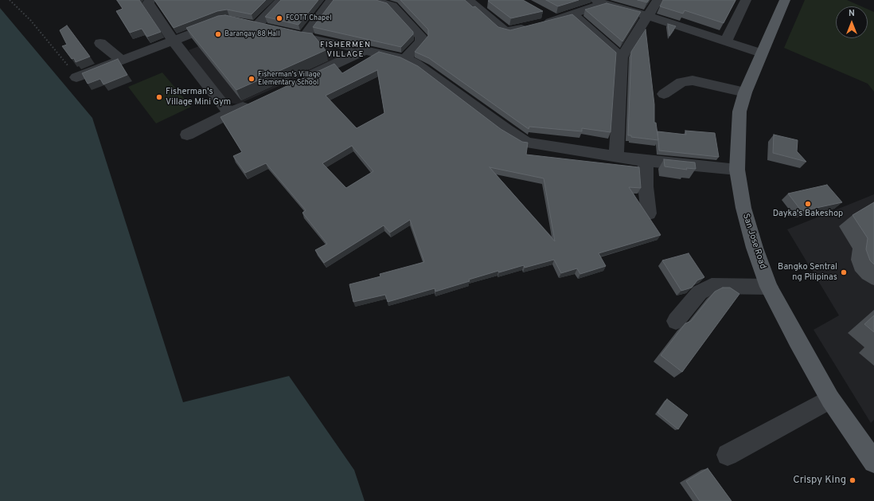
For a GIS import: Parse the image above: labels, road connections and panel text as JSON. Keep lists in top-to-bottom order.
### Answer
{
  "streets": {
    "main road": ["San Jose Road"]
  },
  "districts": ["FISHERMEN VILLAGE"],
  "places": [
    "FCOTT Chapel",
    "Barangay 88 Hall",
    "Fisherman's Village Elementary School",
    "Fisherman's Village Mini Gym",
    "Dayka's Bakeshop",
    "Bangko Sentral ng Pilipinas",
    "Crispy King"
  ],
  "north": "top"
}
